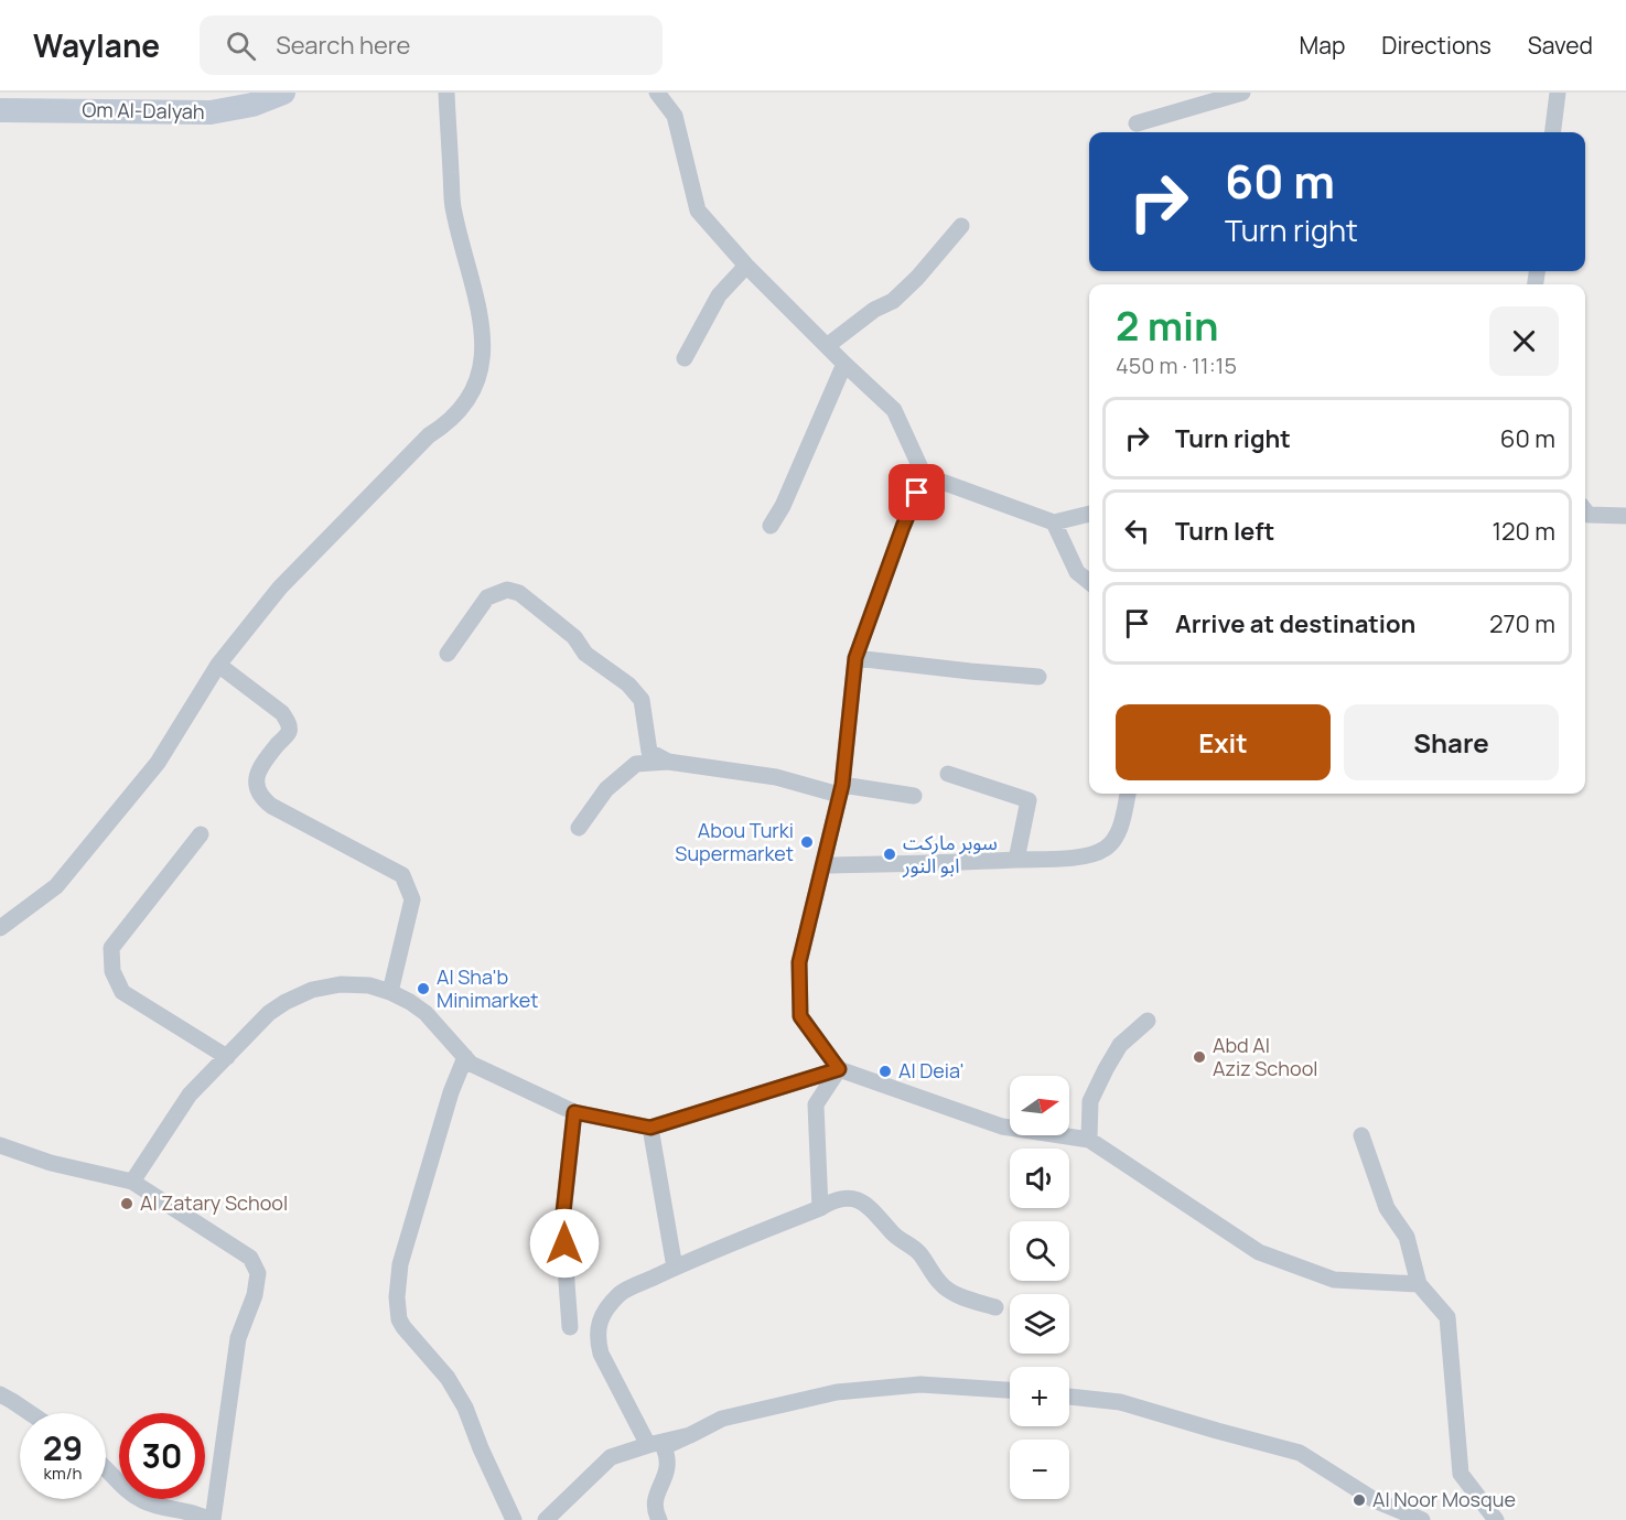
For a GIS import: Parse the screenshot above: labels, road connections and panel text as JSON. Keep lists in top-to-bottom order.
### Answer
{
  "streets": {
    "street": ["Om Al-Dalyah"]
  },
  "places": [
    "Abou Turki Supermarket",
    "سوبر ماركت ابو النور",
    "Al Sha'b Minimarket",
    "Abd Al Aziz School",
    "Al Deia'",
    "Al Zatary School",
    "Al Noor Mosque"
  ],
  "north": "right",
  "page": {
    "header": "Waylane",
    "search": "Search here",
    "nav": ["Map", "Directions", "Saved"],
    "turn": ["60 m", "Turn right"],
    "heading": ["2 min", "450 m · 11:15"],
    "list": [
      {
        "name": "Turn right",
        "value": "60 m"
      },
      {
        "name": "Turn left",
        "value": "120 m"
      },
      {
        "name": "Arrive at destination",
        "value": "270 m"
      }
    ],
    "buttons": ["Exit", "Share"],
    "map_buttons": ["+", "−"],
    "speed": "29 km/h",
    "limit": "30"
  }
}
